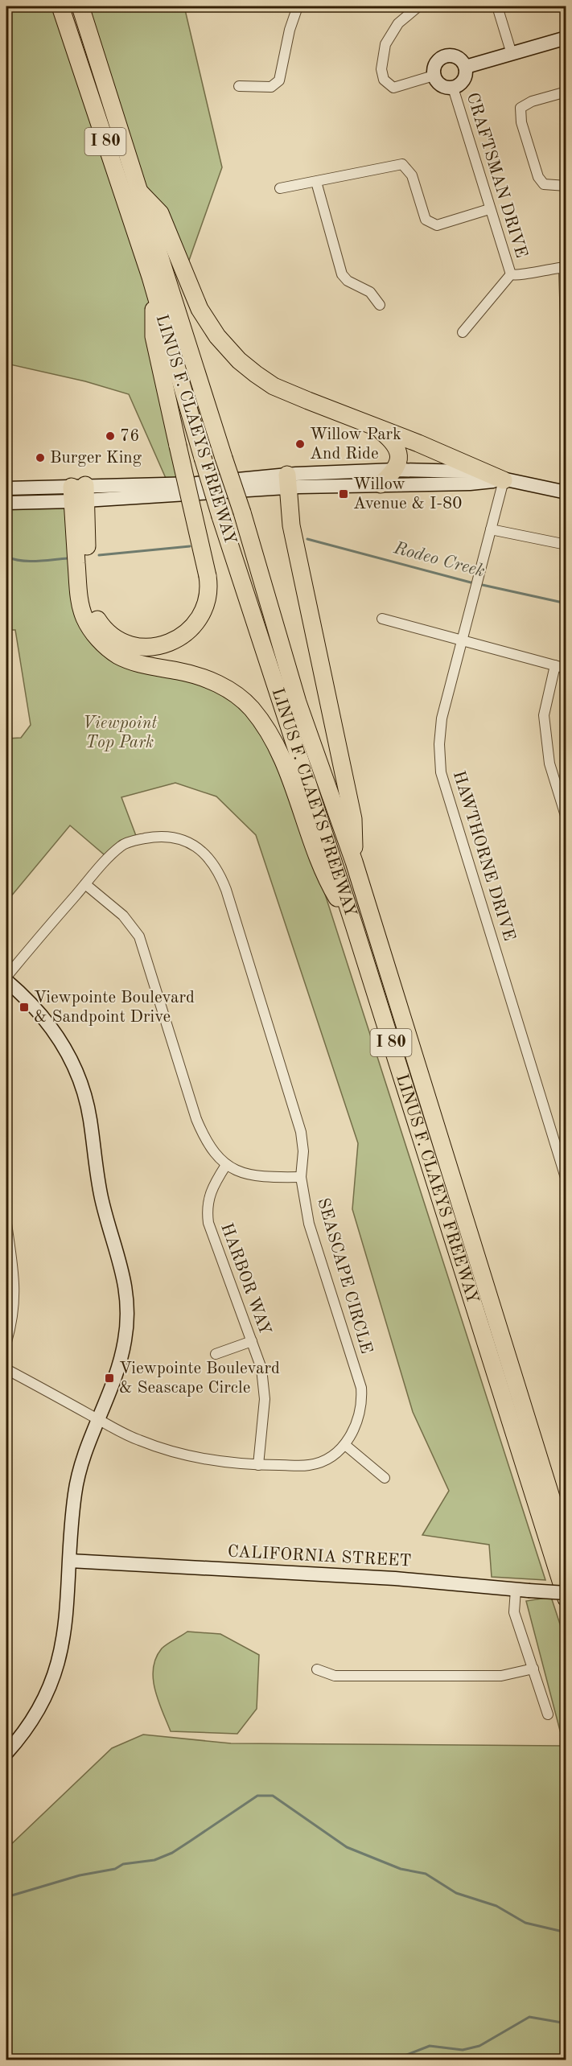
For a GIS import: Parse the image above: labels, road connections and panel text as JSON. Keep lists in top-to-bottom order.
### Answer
{
  "streets": {
    "highway": ["I 80", "LINUS F. CLAEYS FREEWAY"],
    "street": [
      "CRAFTSMAN DRIVE",
      "HAWTHORNE DRIVE",
      "SEASCAPE CIRCLE",
      "HARBOR WAY",
      "CALIFORNIA STREET"
    ]
  },
  "crossings": [
    ["SEASCAPE CIRCLE", "HARBOR WAY"]
  ],
  "water": ["Rodeo Creek"],
  "parks": ["Viewpoint Top Park"],
  "places": {
    "other": ["76", "Willow Park And Ride", "Burger King"],
    "transit": ["Willow Avenue & I-80", "Viewpointe Boulevard & Sandpoint Drive", "Viewpointe Boulevard & Seascape Circle"]
  }
}
